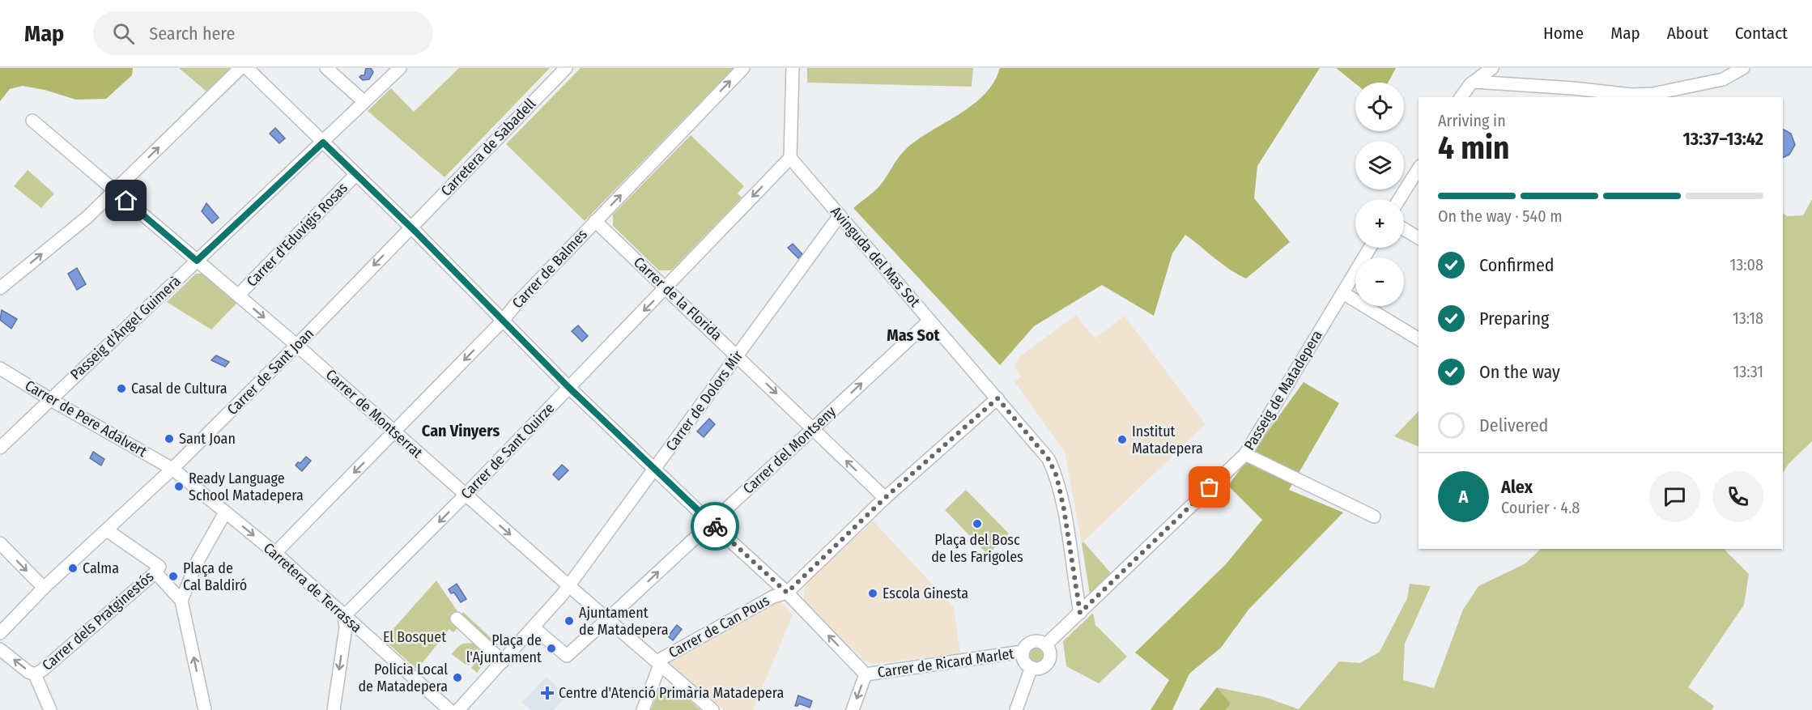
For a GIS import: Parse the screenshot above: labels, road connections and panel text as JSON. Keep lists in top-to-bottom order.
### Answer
{
  "streets": {
    "street": [
      "Carretera de Sabadell",
      "Carrer d'Eduvigis Rosas",
      "Avinguda del Mas Sot",
      "Carrer de Balmes",
      "Carrer de la Florida",
      "Passeig d'Àngel Guimerà",
      "Carrer de Sant Joan",
      "Passeig de Matadepera",
      "Carrer de Dolors Mir",
      "Carrer de Montserrat",
      "Carrer de Pere Adalvert",
      "Carrer del Montseny",
      "Carrer de Sant Quirze",
      "Carretera de Terrassa",
      "Carrer dels Pratginestós",
      "Carrer de Can Pous",
      "Carrer de Ricard Marlet"
    ]
  },
  "crossings": [
    ["Carretera de Sabadell", "Carrer de Sant Joan"],
    ["Carretera de Sabadell", "Carrer de Ricard Marlet"],
    ["Carrer d'Eduvigis Rosas", "Carrer de Montserrat"],
    ["Carrer d'Eduvigis Rosas", "Carrer de Ricard Marlet"],
    ["Avinguda del Mas Sot", "Passeig de Matadepera"],
    ["Avinguda del Mas Sot", "Carrer de Dolors Mir"],
    ["Avinguda del Mas Sot", "Carrer del Montseny"],
    ["Avinguda del Mas Sot", "Carrer de Sant Quirze"],
    ["Avinguda del Mas Sot", "Carrer de Can Pous"],
    ["Carrer de Balmes", "Carrer de la Florida"],
    ["Carrer de Balmes", "Carrer de Montserrat"],
    ["Carrer de Balmes", "Carretera de Terrassa"],
    ["Carrer de Balmes", "Carrer de Ricard Marlet"],
    ["Carrer de la Florida", "Carrer de Dolors Mir"],
    ["Carrer de la Florida", "Carrer del Montseny"],
    ["Carrer de la Florida", "Carrer de Sant Quirze"],
    ["Carrer de la Florida", "Carrer de Can Pous"],
    ["Passeig d'Àngel Guimerà", "Carrer de Montserrat"],
    ["Passeig d'Àngel Guimerà", "Carrer de Pere Adalvert"],
    ["Passeig d'Àngel Guimerà", "Carrer de Ricard Marlet"],
    ["Carrer de Sant Joan", "Carrer de Montserrat"],
    ["Carrer de Sant Joan", "Carrer de Pere Adalvert"],
    ["Carrer de Sant Joan", "Carretera de Terrassa"],
    ["Carrer de Sant Joan", "Carrer de Ricard Marlet"],
    ["Passeig de Matadepera", "Carrer de Ricard Marlet"],
    ["Carrer de Dolors Mir", "Carrer de Montserrat"],
    ["Carrer de Dolors Mir", "Carrer de Ricard Marlet"],
    ["Carrer de Montserrat", "Carrer del Montseny"],
    ["Carrer de Montserrat", "Carrer de Sant Quirze"],
    ["Carrer de Montserrat", "Carrer de Can Pous"],
    ["Carrer de Pere Adalvert", "Carretera de Terrassa"],
    ["Carrer del Montseny", "Carrer de Ricard Marlet"],
    ["Carrer de Sant Quirze", "Carretera de Terrassa"],
    ["Carrer de Sant Quirze", "Carrer de Ricard Marlet"],
    ["Carrer de Can Pous", "Carrer de Ricard Marlet"]
  ],
  "one_way": ["Carrer del Montseny", "Carrer de Sant Quirze"],
  "districts": ["Mas Sot", "Can Vinyers"],
  "parks": ["El Bosquet"],
  "places": {
    "other": [
      "Casal de Cultura",
      "Sant Joan",
      "Institut Matadepera",
      "Ready Language School Matadepera",
      "Plaça del Bosc de les Farigoles",
      "Calma",
      "Plaça de Cal Baldiró",
      "Escola Ginesta",
      "Ajuntament de Matadepera",
      "Plaça de l'Ajuntament",
      "Policia Local de Matadepera"
    ],
    "health": ["Centre d'Atenció Primària Matadepera"]
  },
  "page": {
    "header": "Map",
    "search": "Search here",
    "nav": [
      "Home",
      "Map",
      "About",
      "Contact"
    ],
    "map_buttons": ["+", "−"],
    "heading": ["4 min", "Arriving in", "13:37–13:42"],
    "panel": ["Alex", "Courier · 4.8"],
    "bar": "On the way · 540 m",
    "list": [
      ["Confirmed", "13:08"],
      ["Preparing", "13:18"],
      ["On the way", "13:31"],
      "Delivered"
    ],
    "round": "A"
  }
}
